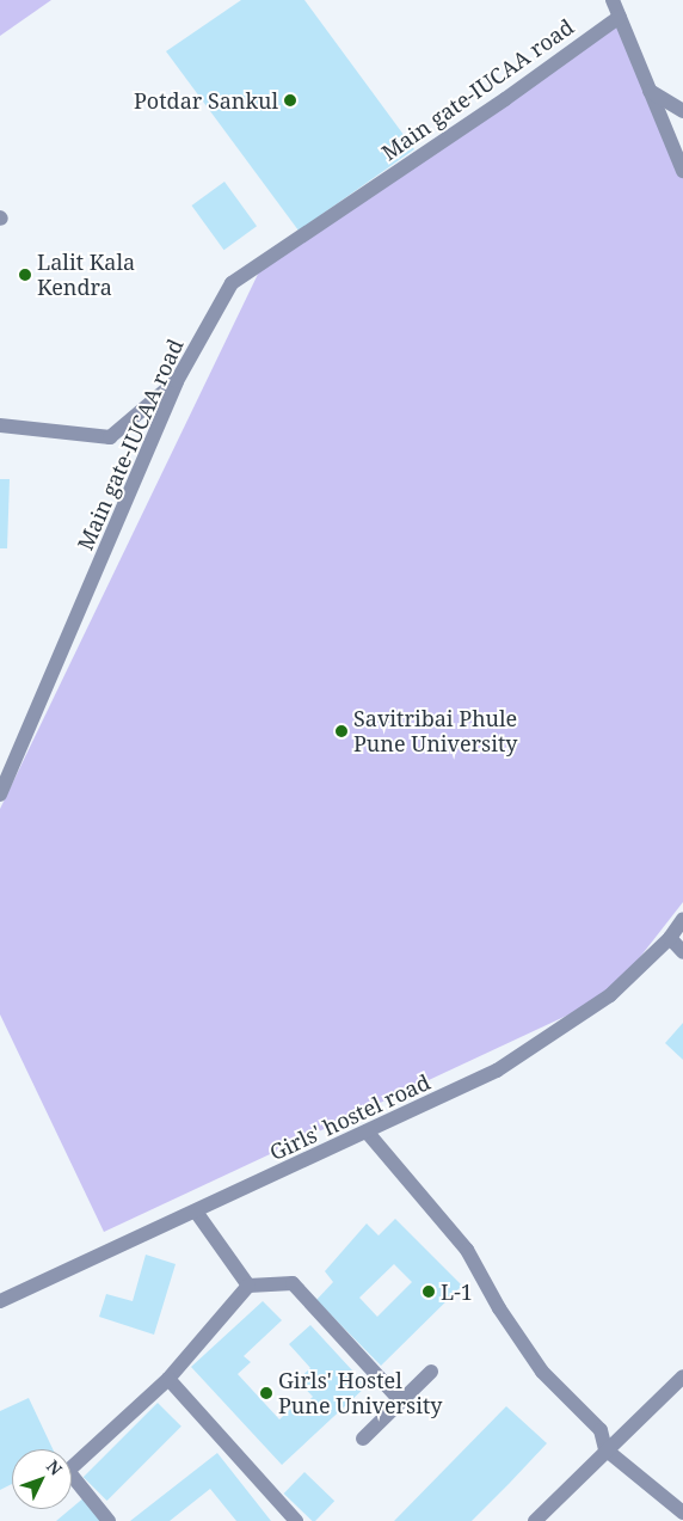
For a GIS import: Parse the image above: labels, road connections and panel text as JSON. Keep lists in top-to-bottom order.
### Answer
{
  "streets": {
    "street": ["Main gate-IUCAA road", "Girls' hostel road"]
  },
  "places": [
    "Potdar Sankul",
    "Lalit Kala Kendra",
    "Savitribai Phule Pune University",
    "L-1",
    "Girls' Hostel Pune University"
  ],
  "north": "top right"
}
